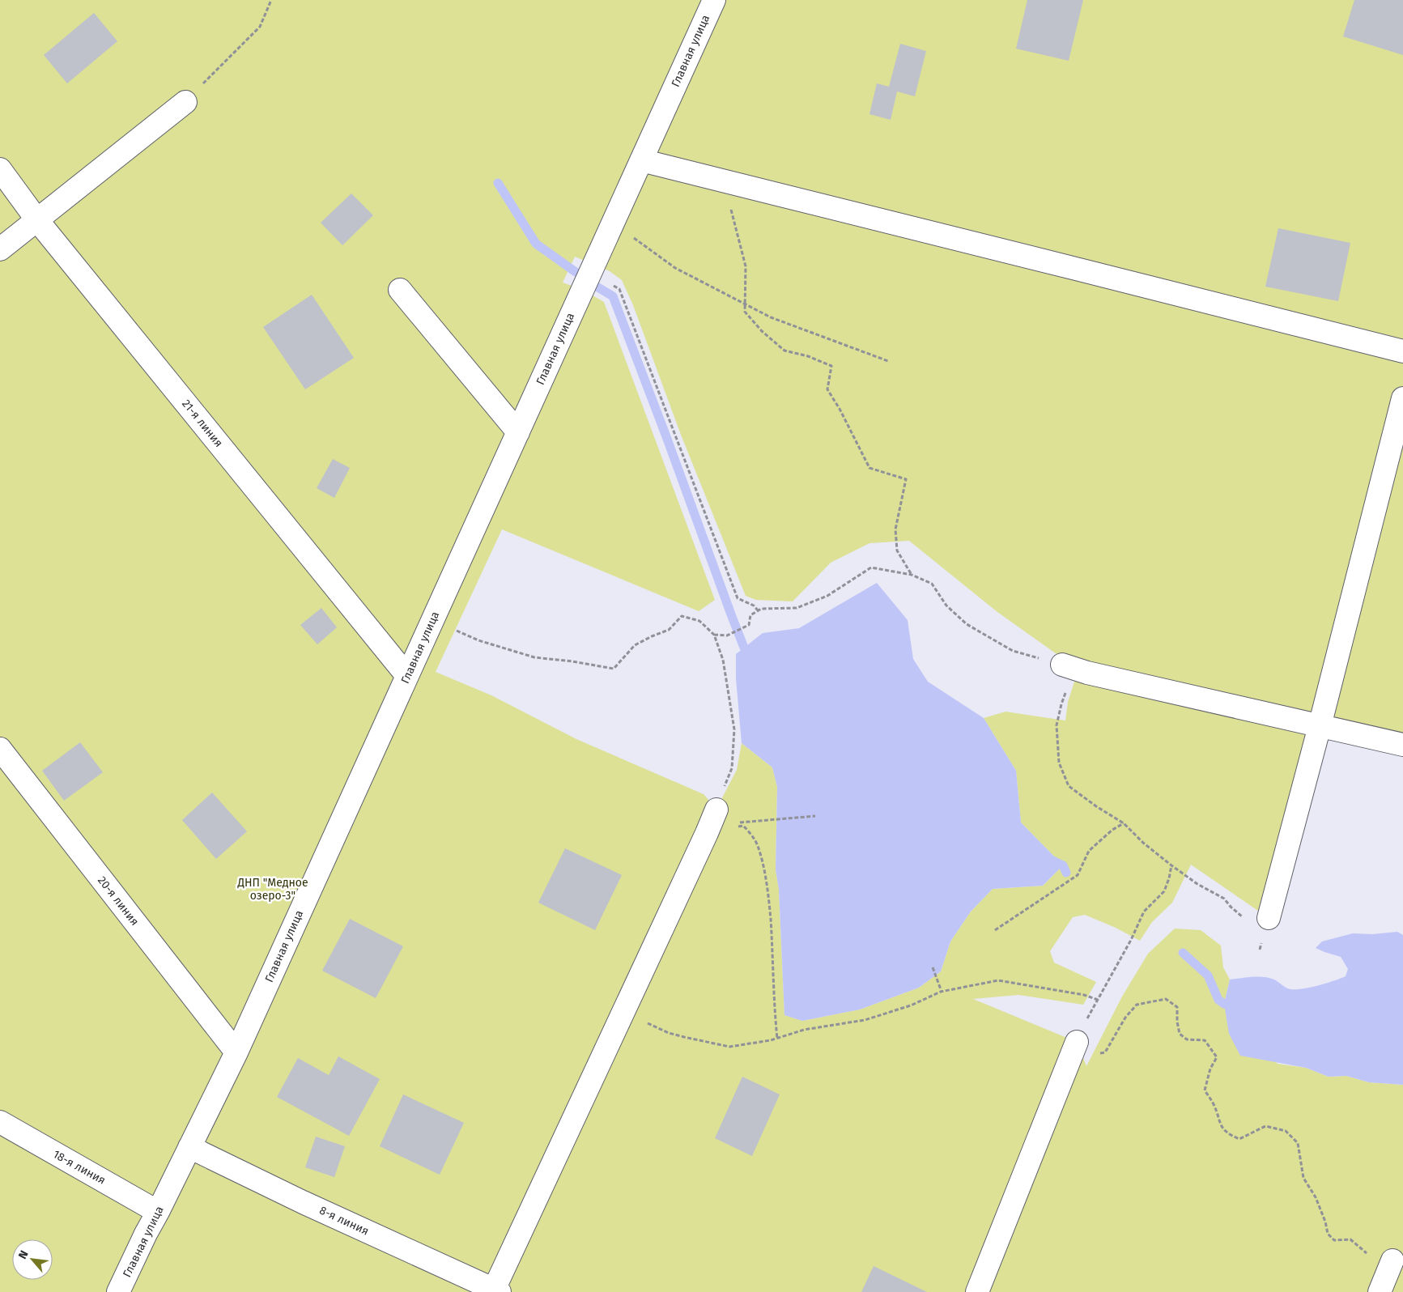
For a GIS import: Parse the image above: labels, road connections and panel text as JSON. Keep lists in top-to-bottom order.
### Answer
{
  "streets": {
    "street": [
      "Главная улица",
      "21-я линия",
      "20-я линия",
      "18-я линия",
      "8-я линия"
    ]
  },
  "crossings": [
    ["Главная улица", "21-я линия"],
    ["Главная улица", "20-я линия"],
    ["Главная улица", "18-я линия"],
    ["Главная улица", "8-я линия"]
  ],
  "parks": ["ДНП \"Медное озеро-3\""],
  "north": "top left"
}
